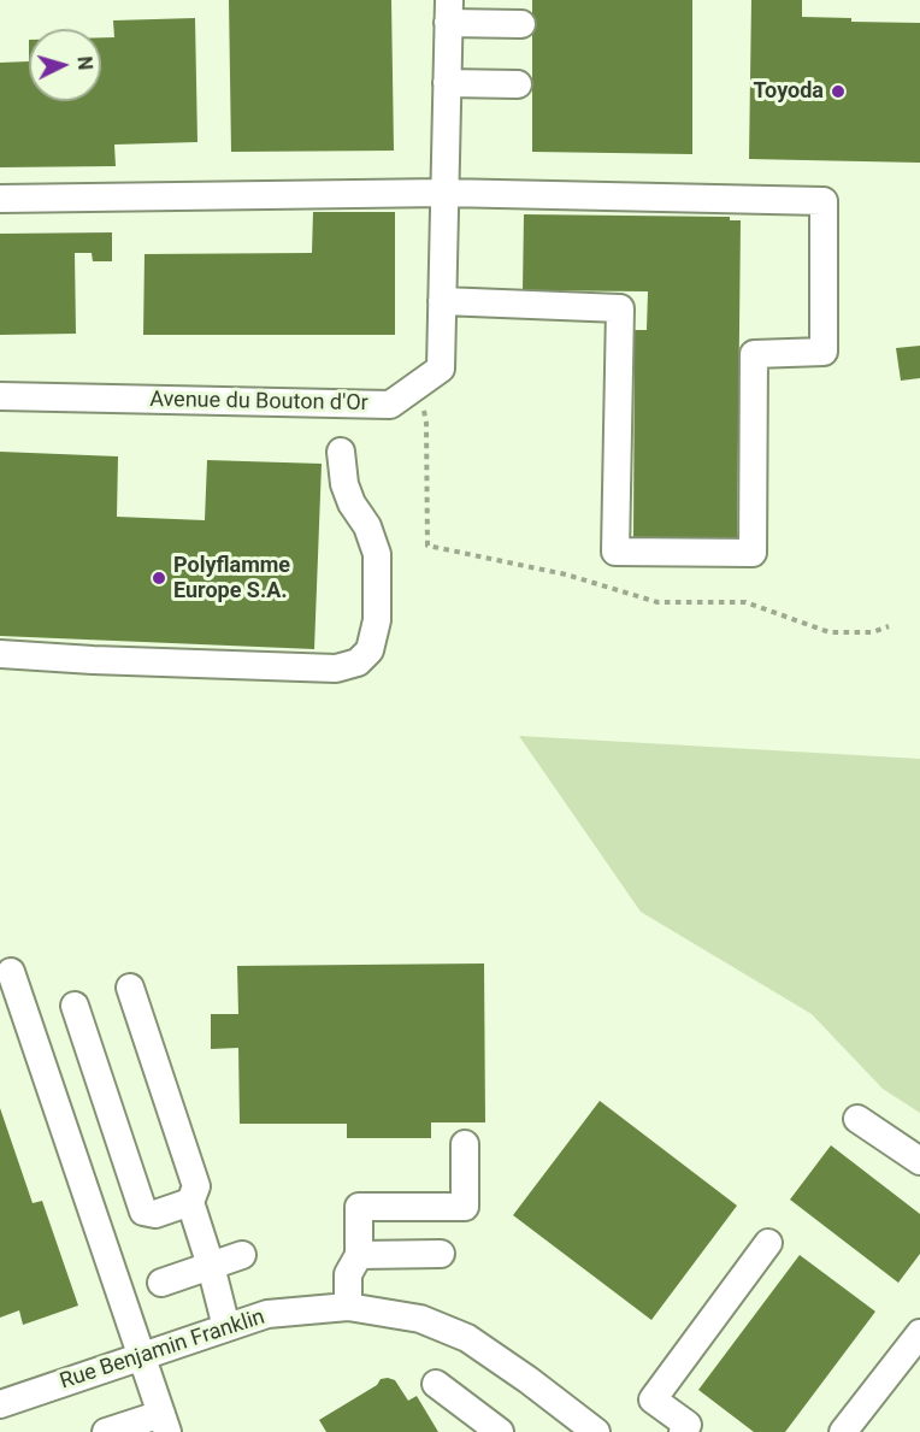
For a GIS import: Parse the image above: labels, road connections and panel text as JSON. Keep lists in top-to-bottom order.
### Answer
{
  "streets": {
    "street": ["Avenue du Bouton d'Or", "Rue Benjamin Franklin"]
  },
  "places": ["Toyoda", "Polyflamme Europe S.A."],
  "north": "right"
}
